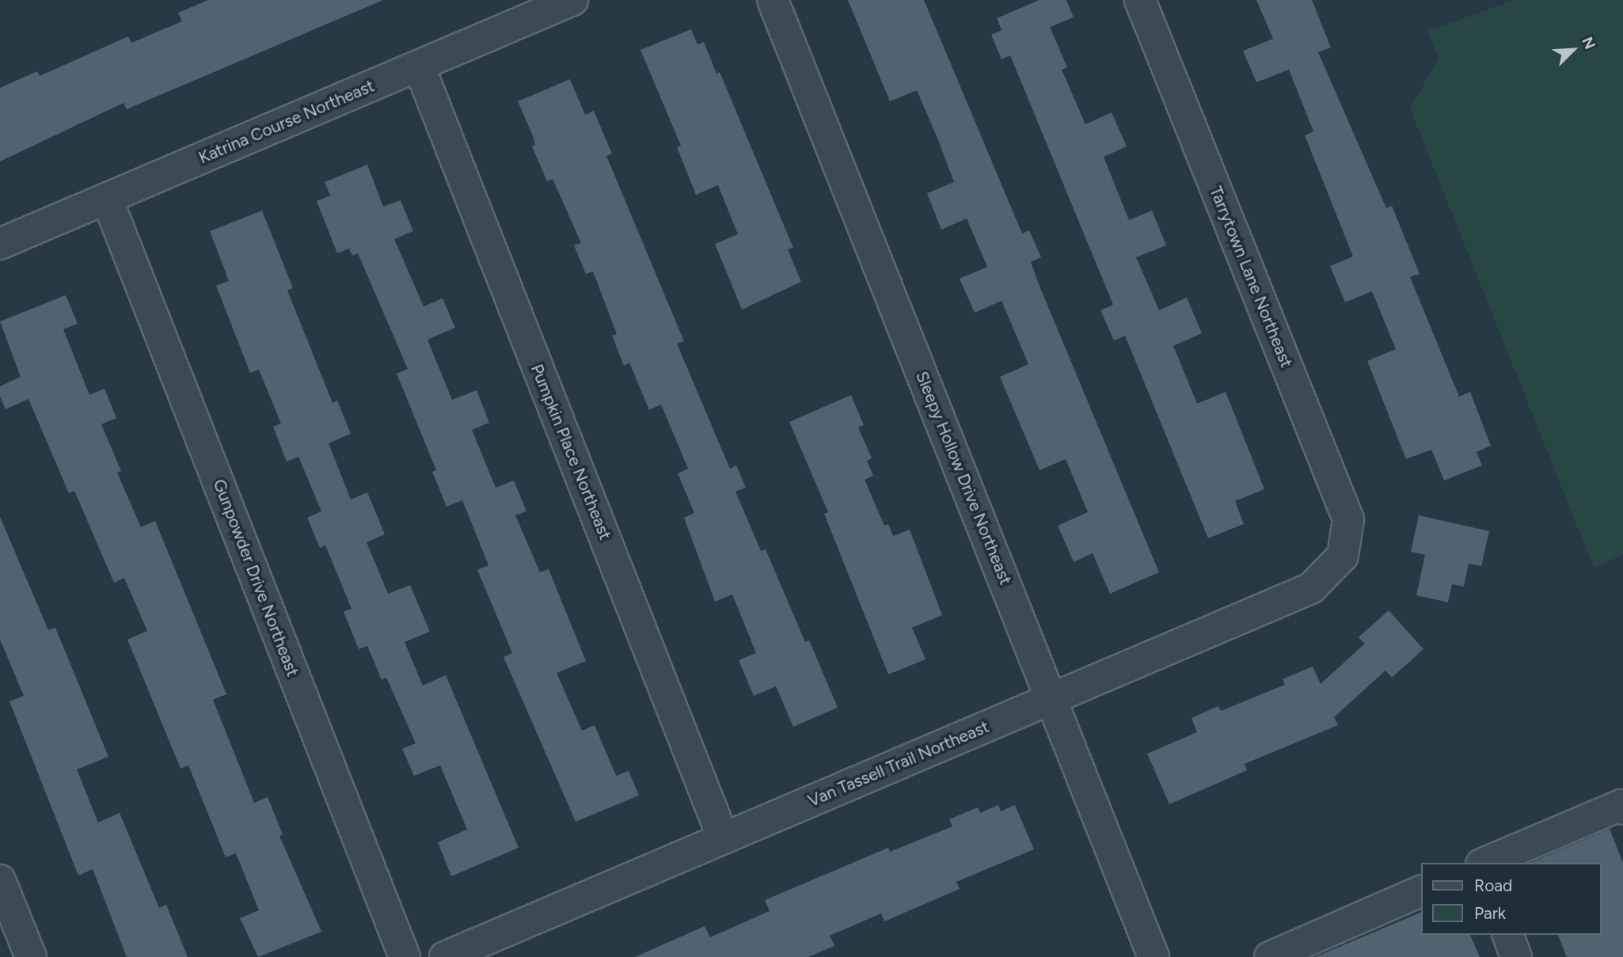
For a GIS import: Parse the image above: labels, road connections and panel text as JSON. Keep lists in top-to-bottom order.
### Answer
{
  "streets": {
    "street": [
      "Katrina Course Northeast",
      "Tarrytown Lane Northeast",
      "Pumpkin Place Northeast",
      "Sleepy Hollow Drive Northeast",
      "Gunpowder Drive Northeast",
      "Van Tassell Trail Northeast"
    ]
  },
  "crossings": [
    ["Katrina Course Northeast", "Pumpkin Place Northeast"],
    ["Katrina Course Northeast", "Gunpowder Drive Northeast"],
    ["Tarrytown Lane Northeast", "Van Tassell Trail Northeast"],
    ["Pumpkin Place Northeast", "Van Tassell Trail Northeast"],
    ["Sleepy Hollow Drive Northeast", "Van Tassell Trail Northeast"]
  ],
  "legend": ["Road", "Park"],
  "north": "top right"
}
